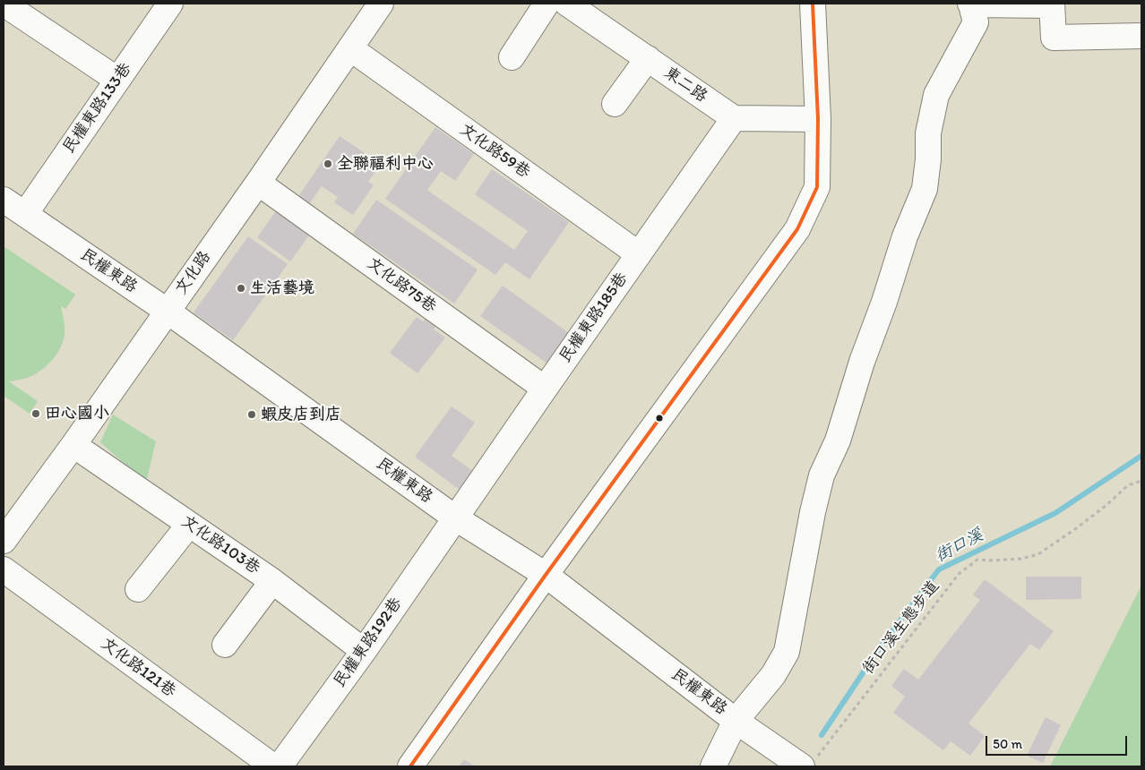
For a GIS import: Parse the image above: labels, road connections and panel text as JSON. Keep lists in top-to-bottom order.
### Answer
{
  "streets": {
    "street": [
      "東二路",
      "民權東路133巷",
      "文化路59巷",
      "民權東路",
      "文化路",
      "文化路75巷",
      "民權東路185巷",
      "文化路103巷",
      "民權東路192巷",
      "文化路121巷"
    ],
    "path": ["街口溪生態步道"]
  },
  "crossings": [
    ["東二路", "民權東路185巷"],
    ["民權東路133巷", "民權東路"],
    ["文化路59巷", "文化路"],
    ["文化路59巷", "民權東路185巷"],
    ["民權東路", "文化路"],
    ["民權東路", "民權東路185巷"],
    ["民權東路", "街口溪生態步道"],
    ["民權東路", "民權東路192巷"],
    ["文化路", "文化路75巷"],
    ["文化路", "文化路103巷"],
    ["文化路75巷", "民權東路185巷"],
    ["民權東路185巷", "民權東路192巷"],
    ["文化路103巷", "民權東路192巷"]
  ],
  "water": ["街口溪"],
  "places": [
    "全聯福利中心",
    "生活藝境",
    "田心國小",
    "蝦皮店到店"
  ],
  "scale_bar": "50 m"
}
